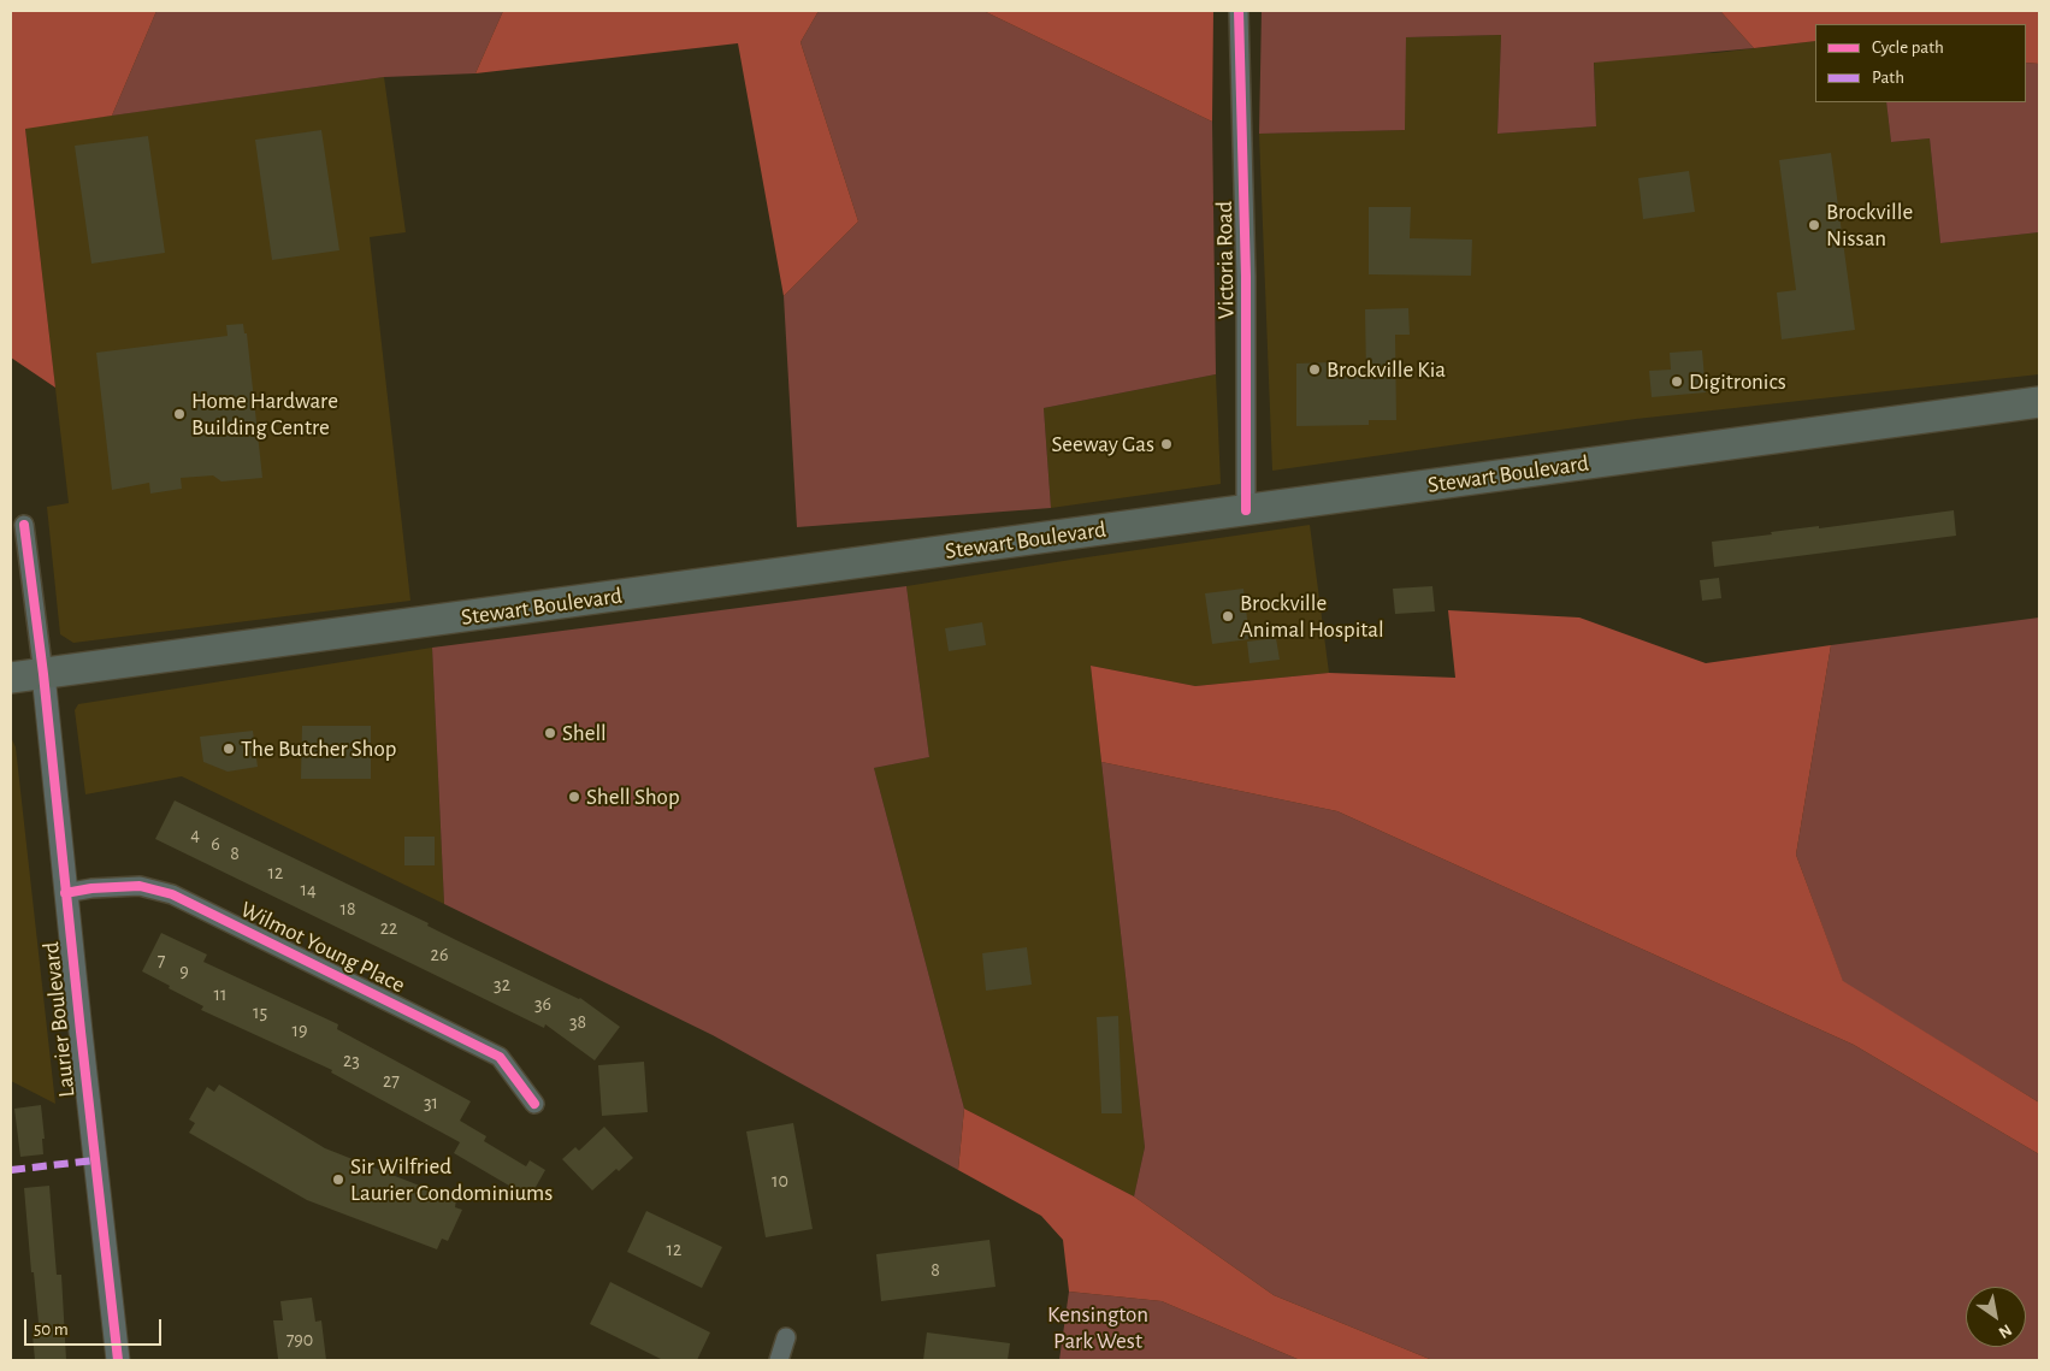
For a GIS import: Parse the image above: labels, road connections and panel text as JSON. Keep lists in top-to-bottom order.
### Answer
{
  "streets": {
    "main road": ["Stewart Boulevard"],
    "street": ["Victoria Road", "Wilmot Young Place", "Laurier Boulevard"]
  },
  "crossings": [
    ["Victoria Road", "Stewart Boulevard"],
    ["Stewart Boulevard", "Laurier Boulevard"],
    ["Wilmot Young Place", "Laurier Boulevard"]
  ],
  "parks": ["Kensington Park West"],
  "places": [
    "Brockville Nissan",
    "Brockville Kia",
    "Digitronics",
    "Home Hardware Building Centre",
    "Seeway Gas",
    "Brockville Animal Hospital",
    "Shell",
    "The Butcher Shop",
    "Shell Shop",
    "Sir Wilfried Laurier Condominiums"
  ],
  "house_numbers": [
    "4",
    "6",
    "8",
    "12",
    "14",
    "18",
    "22",
    "26",
    "7",
    "9",
    "32",
    "11",
    "36",
    "15",
    "38",
    "19",
    "23",
    "27",
    "31",
    "10",
    "12",
    "8",
    "790"
  ],
  "legend": ["Cycle path", "Path"],
  "scale_bar": "50 m",
  "north": "bottom right"
}
